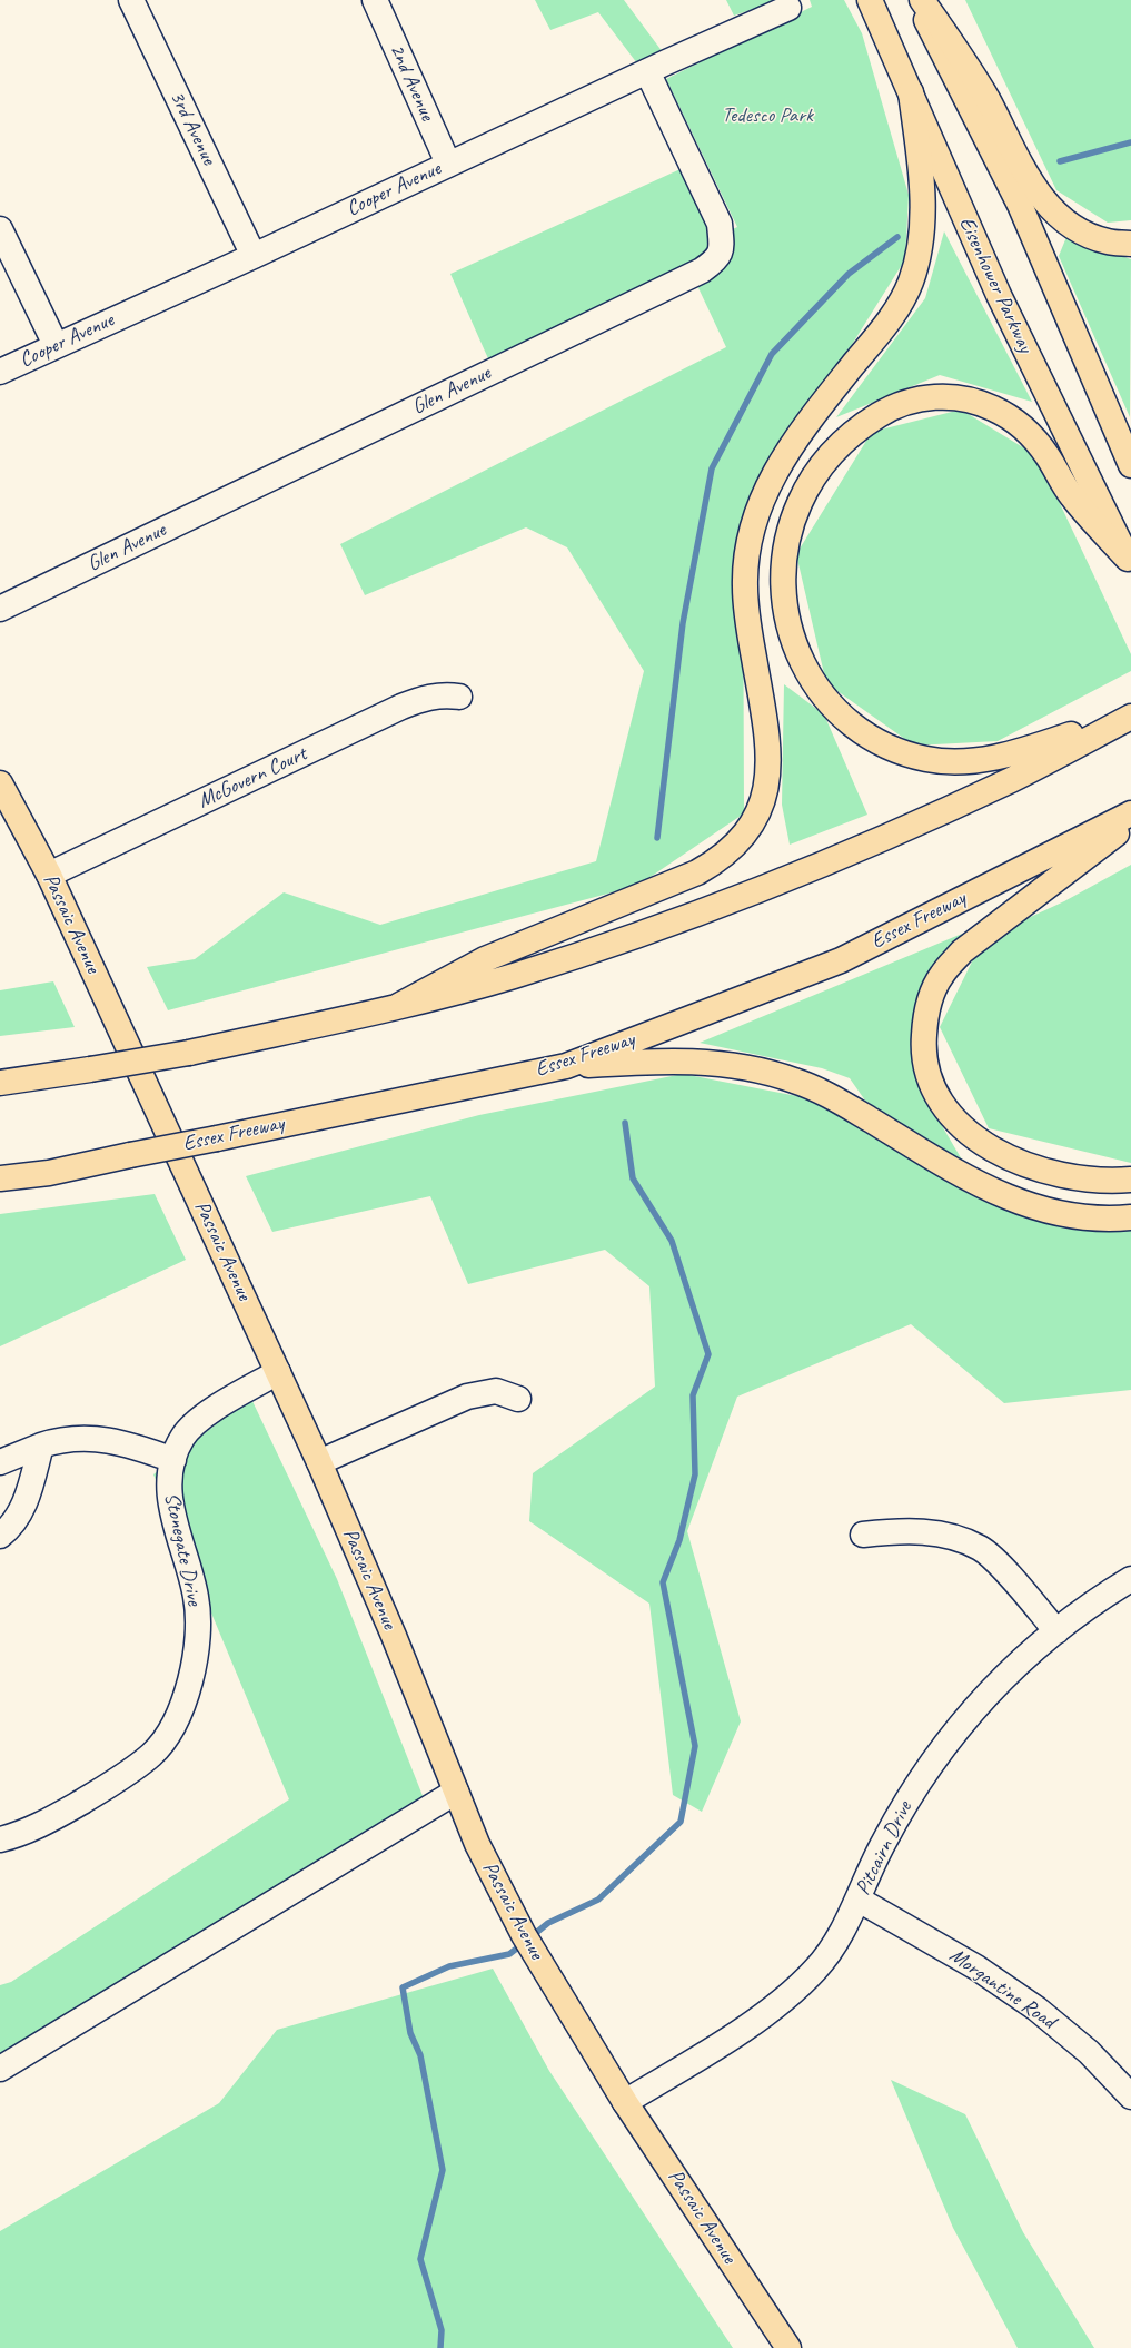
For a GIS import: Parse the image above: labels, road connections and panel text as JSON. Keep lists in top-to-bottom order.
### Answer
{
  "streets": {
    "main road": ["Eisenhower Parkway", "Essex Freeway", "Passaic Avenue"],
    "street": [
      "2nd Avenue",
      "3rd Avenue",
      "Cooper Avenue",
      "Glen Avenue",
      "McGovern Court",
      "Stonegate Drive",
      "Pitcairn Drive",
      "Morgantine Road"
    ]
  },
  "crossings": [
    ["2nd Avenue", "Cooper Avenue"],
    ["3rd Avenue", "Cooper Avenue"],
    ["Cooper Avenue", "Glen Avenue"],
    ["McGovern Court", "Passaic Avenue"],
    ["Passaic Avenue", "Stonegate Drive"],
    ["Passaic Avenue", "Pitcairn Drive"],
    ["Pitcairn Drive", "Morgantine Road"]
  ],
  "parks": ["Tedesco Park"]
}
